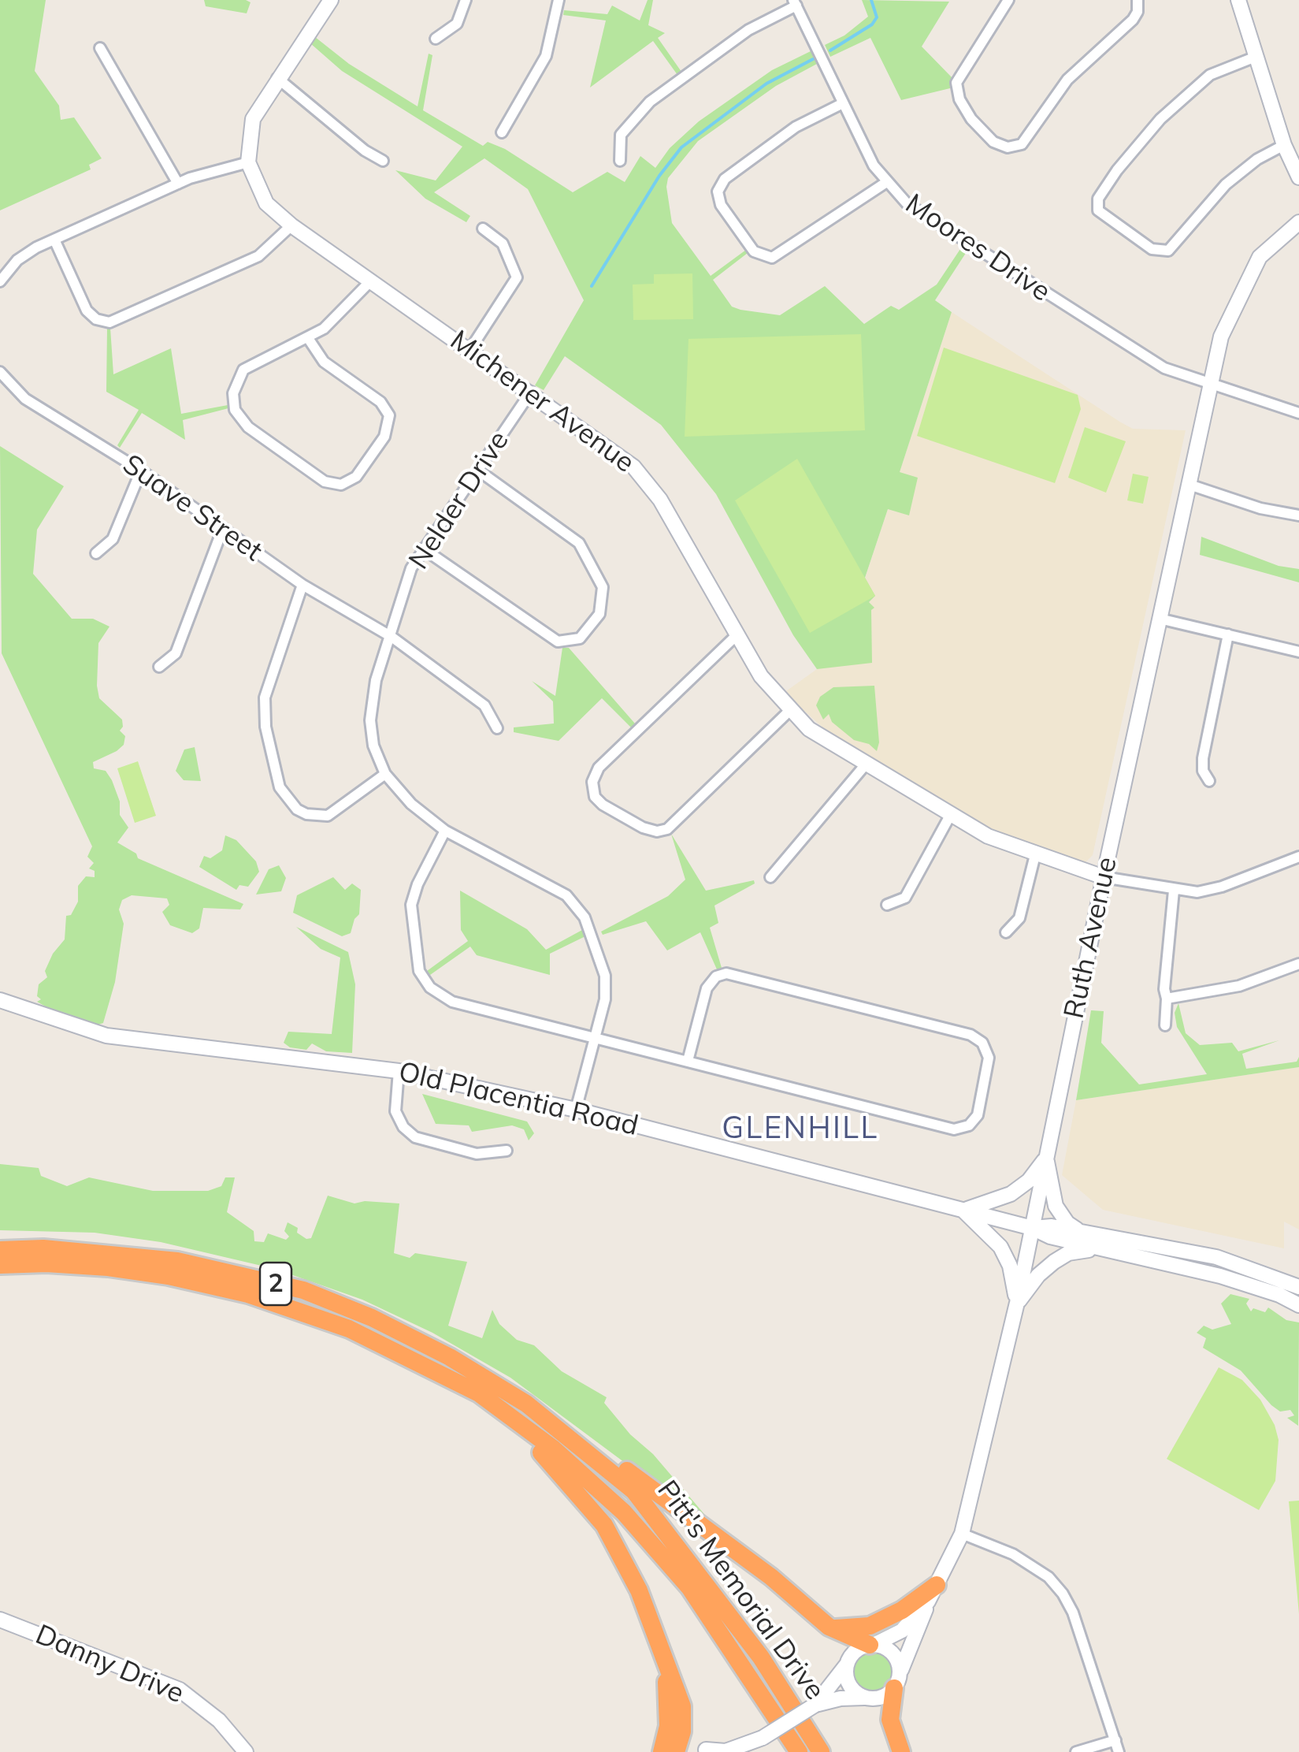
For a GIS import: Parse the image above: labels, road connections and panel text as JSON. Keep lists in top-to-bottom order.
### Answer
{
  "streets": {
    "highway": ["2", "Pitt's Memorial Drive"],
    "main road": [
      "Michener Avenue",
      "Ruth Avenue",
      "Old Placentia Road",
      "Danny Drive"
    ],
    "street": ["Moores Drive", "Nelder Drive", "Suave Street"]
  },
  "crossings": [
    ["Moores Drive", "Ruth Avenue"],
    ["Michener Avenue", "Nelder Drive"],
    ["Michener Avenue", "Ruth Avenue"],
    ["Nelder Drive", "Suave Street"],
    ["Nelder Drive", "Old Placentia Road"],
    ["Ruth Avenue", "Old Placentia Road"]
  ],
  "districts": ["GLENHILL"]
}
